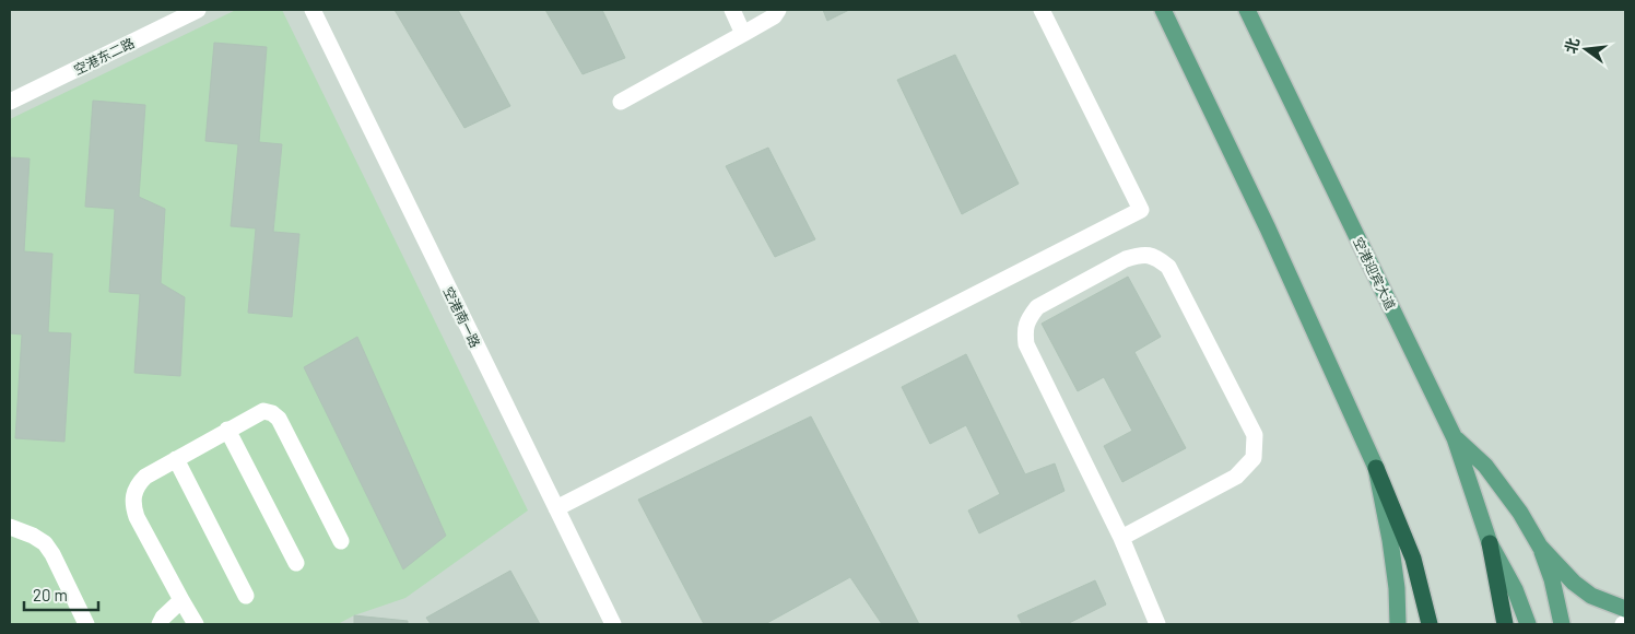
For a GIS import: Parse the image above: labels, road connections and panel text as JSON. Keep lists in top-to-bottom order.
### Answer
{
  "streets": {
    "main road": ["空港迎宾大道"],
    "street": ["空港东二路", "空港南一路"]
  },
  "scale_bar": "20 m",
  "north": "left"
}
